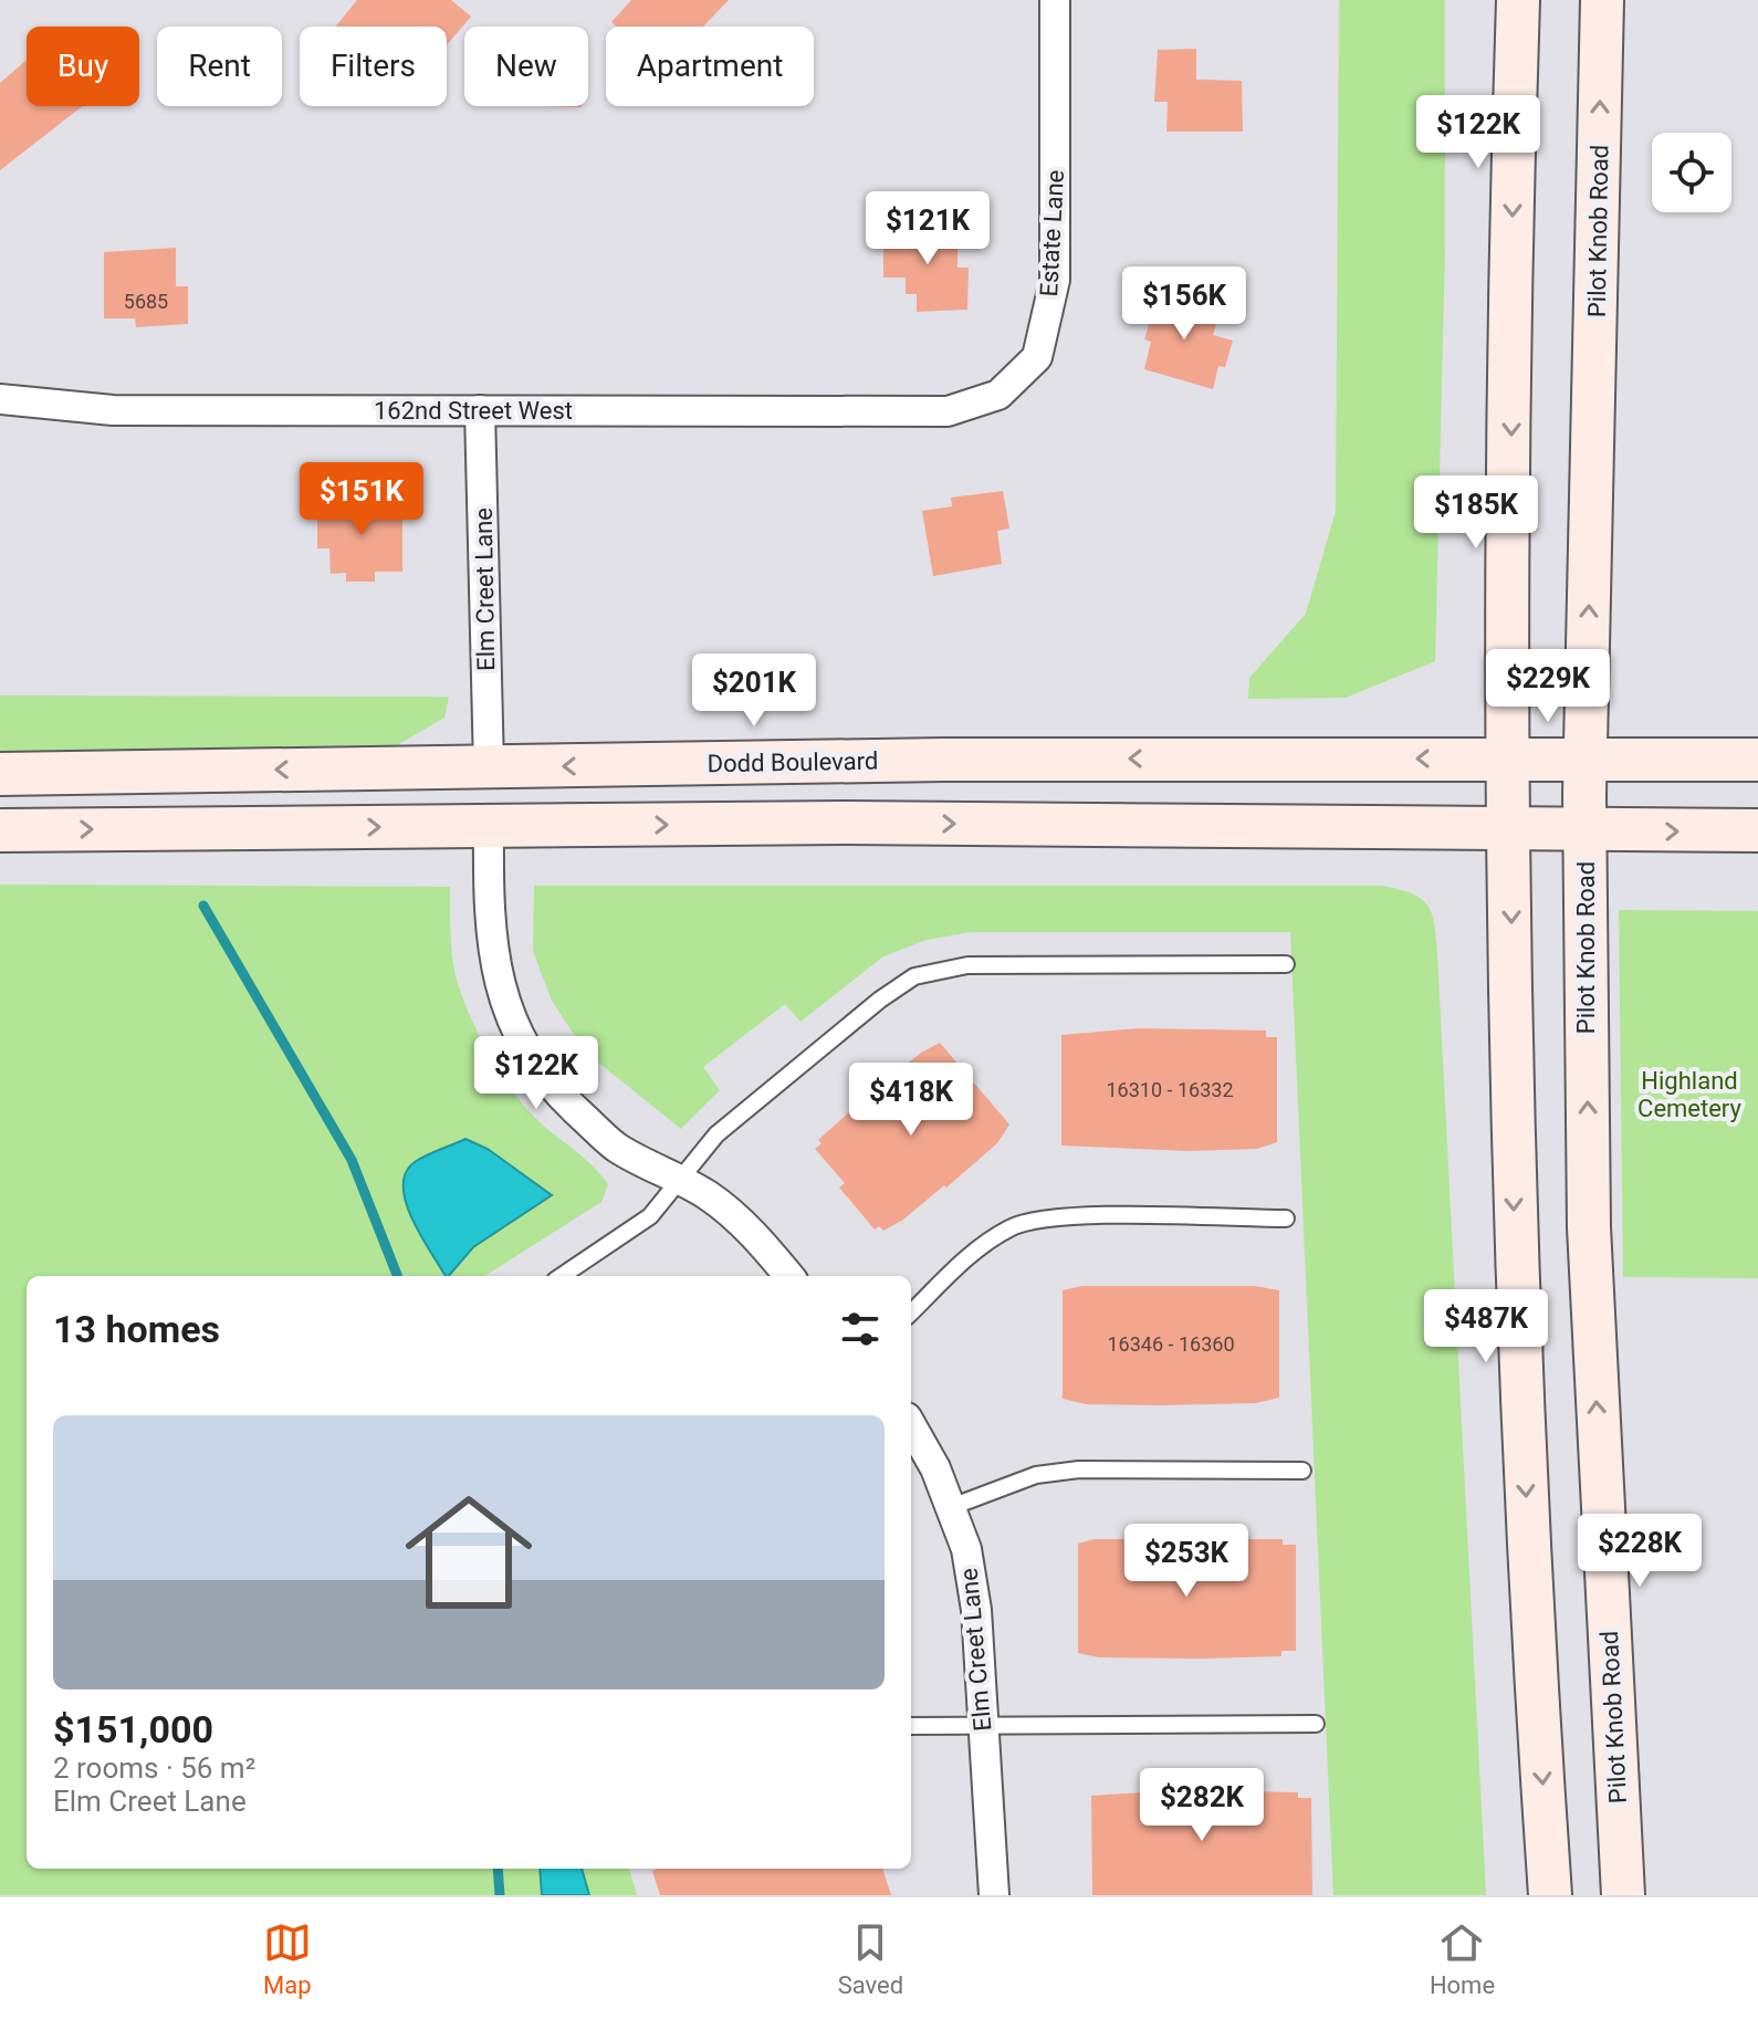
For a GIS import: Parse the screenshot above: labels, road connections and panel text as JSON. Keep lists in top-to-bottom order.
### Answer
{
  "streets": {
    "main road": ["Pilot Knob Road", "Dodd Boulevard"],
    "street": ["Estate Lane", "162nd Street West", "Elm Creet Lane"]
  },
  "crossings": [
    ["Pilot Knob Road", "Dodd Boulevard"],
    ["Estate Lane", "162nd Street West"],
    ["162nd Street West", "Elm Creet Lane"],
    ["Elm Creet Lane", "Dodd Boulevard"]
  ],
  "parks": ["Highland Cemetery"],
  "house_numbers": ["5685", "16310 - 16332", "16346 - 16360"],
  "page": {
    "chip": [
      "Buy",
      "Rent",
      "Filters",
      "New",
      "Apartment"
    ],
    "price": [
      "$122K",
      "$121K",
      "$156K",
      "$151K",
      "$185K",
      "$229K",
      "$201K",
      "$122K",
      "$418K",
      "$487K",
      "$228K",
      "$253K",
      "$282K"
    ],
    "heading": "13 homes",
    "list": [
      {
        "name": "$151,000",
        "note": "2 rooms · 56 m² · Elm Creet Lane"
      }
    ],
    "tabs": ["Map", "Saved", "Home"]
  }
}
